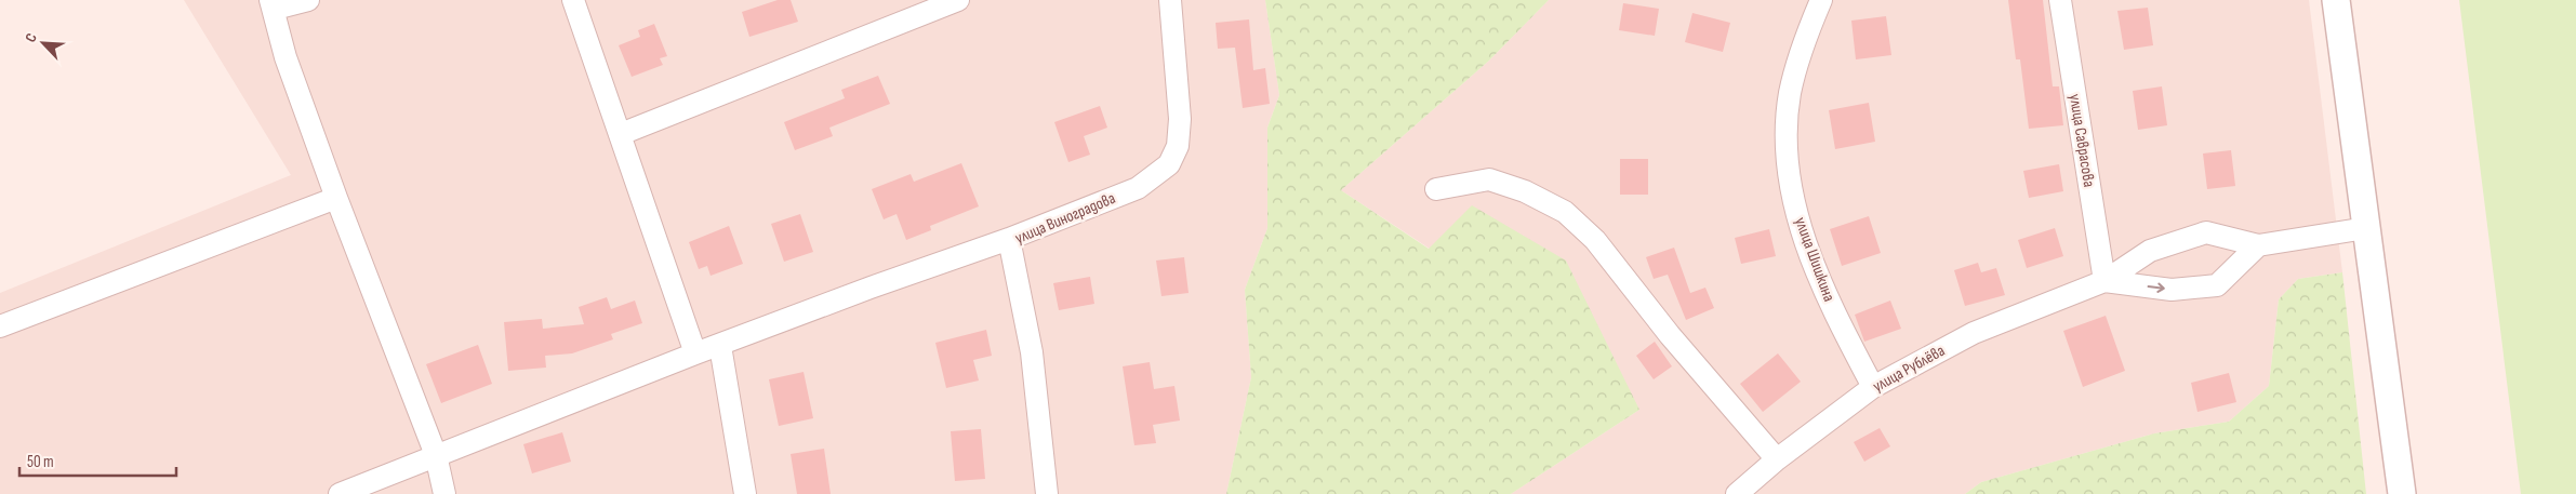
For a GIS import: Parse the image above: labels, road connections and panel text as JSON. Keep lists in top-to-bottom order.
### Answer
{
  "streets": {
    "street": [
      "улица Саврасова",
      "улица Виноградова",
      "улица Шишкина",
      "улица Рублёва"
    ]
  },
  "crossings": [
    ["улица Саврасова", "улица Рублёва"],
    ["улица Шишкина", "улица Рублёва"]
  ],
  "scale_bar": "50 m",
  "north": "top left"
}
